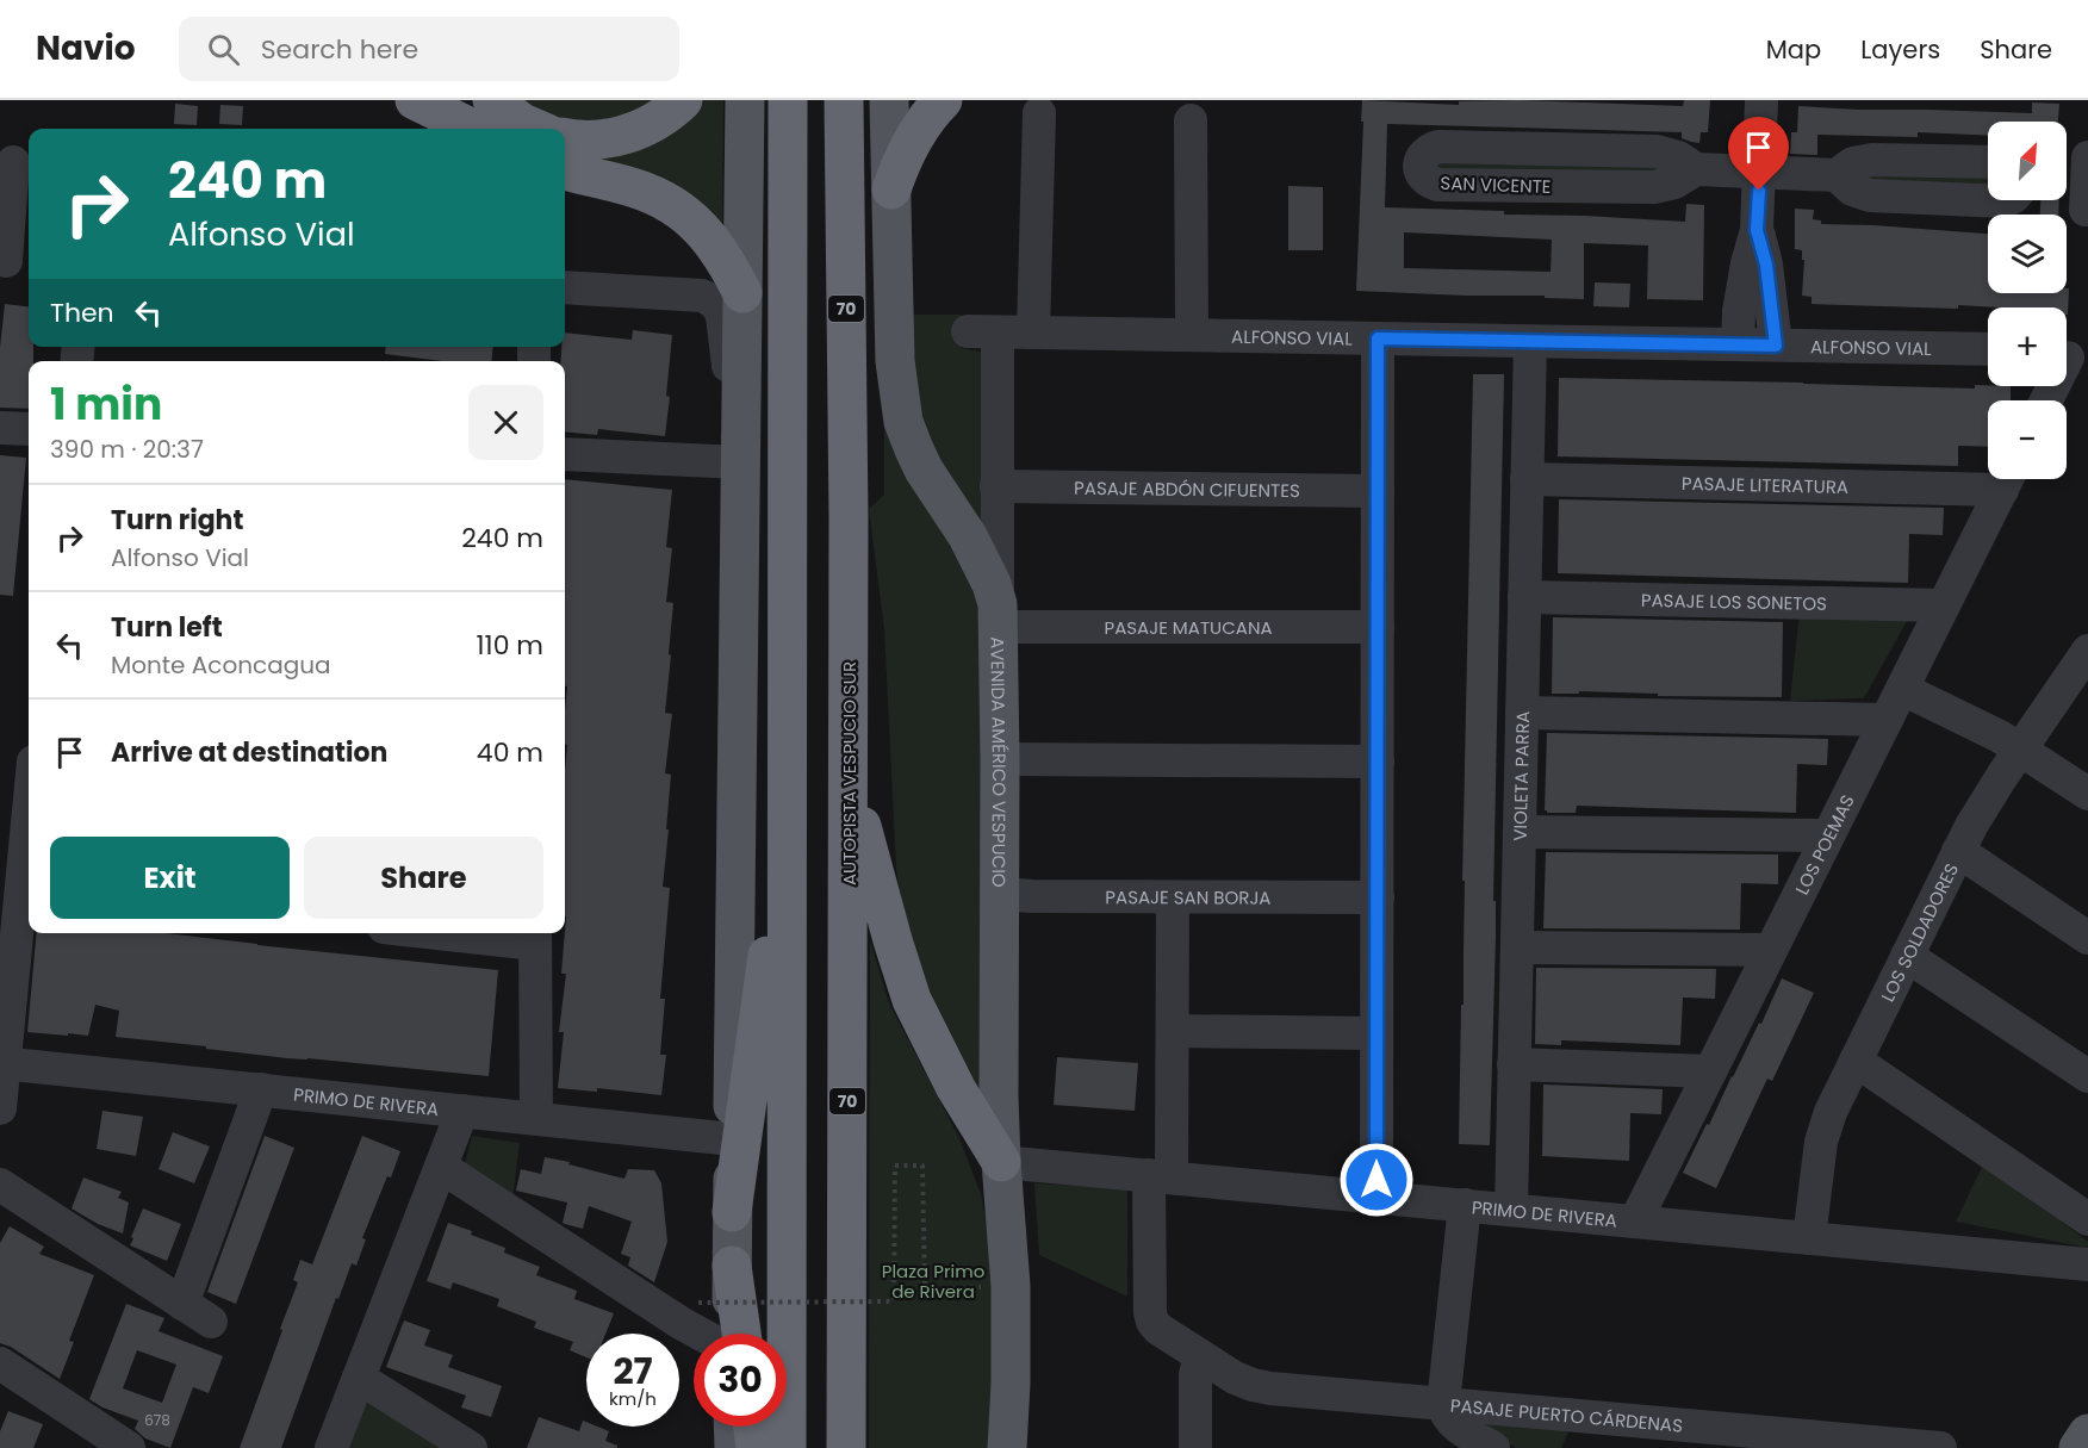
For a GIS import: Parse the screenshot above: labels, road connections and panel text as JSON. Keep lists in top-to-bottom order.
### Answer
{
  "streets": {
    "highway": ["70", "AUTOPISTA VESPUCIO SUR"],
    "main road": ["AVENIDA AMÉRICO VESPUCIO"],
    "street": [
      "SAN VICENTE",
      "ALFONSO VIAL",
      "PASAJE LITERATURA",
      "PASAJE ABDÓN CIFUENTES",
      "PASAJE LOS SONETOS",
      "PASAJE MATUCANA",
      "VIOLETA PARRA",
      "LOS POEMAS",
      "PASAJE SAN BORJA",
      "LOS SOLDADORES",
      "PRIMO DE RIVERA",
      "PASAJE PUERTO CÁRDENAS"
    ]
  },
  "crossings": [
    ["ALFONSO VIAL", "PASAJE ABDÓN CIFUENTES"],
    ["ALFONSO VIAL", "VIOLETA PARRA"],
    ["PASAJE LITERATURA", "VIOLETA PARRA"],
    ["PASAJE LOS SONETOS", "VIOLETA PARRA"],
    ["PASAJE LOS SONETOS", "LOS POEMAS"],
    ["PASAJE MATUCANA", "AVENIDA AMÉRICO VESPUCIO"],
    ["AVENIDA AMÉRICO VESPUCIO", "PASAJE SAN BORJA"],
    ["AVENIDA AMÉRICO VESPUCIO", "PRIMO DE RIVERA"],
    ["VIOLETA PARRA", "PRIMO DE RIVERA"],
    ["LOS POEMAS", "PRIMO DE RIVERA"],
    ["LOS SOLDADORES", "PRIMO DE RIVERA"],
    ["PRIMO DE RIVERA", "PASAJE PUERTO CÁRDENAS"]
  ],
  "parks": ["Plaza Primo de Rivera"],
  "house_numbers": ["678"],
  "north": "top right",
  "page": {
    "header": "Navio",
    "search": "Search here",
    "nav": ["Map", "Layers", "Share"],
    "map_buttons": ["+", "−"],
    "turn": ["240 m", "Alfonso Vial"],
    "then": "Then",
    "heading": ["1 min", "390 m · 20:37"],
    "list": [
      {
        "name": "Turn right",
        "note": "Alfonso Vial",
        "value": "240 m"
      },
      {
        "name": "Turn left",
        "note": "Monte Aconcagua",
        "value": "110 m"
      },
      {
        "name": "Arrive at destination",
        "value": "40 m"
      }
    ],
    "buttons": ["Exit", "Share"],
    "speed": "27 km/h",
    "limit": "30"
  }
}
